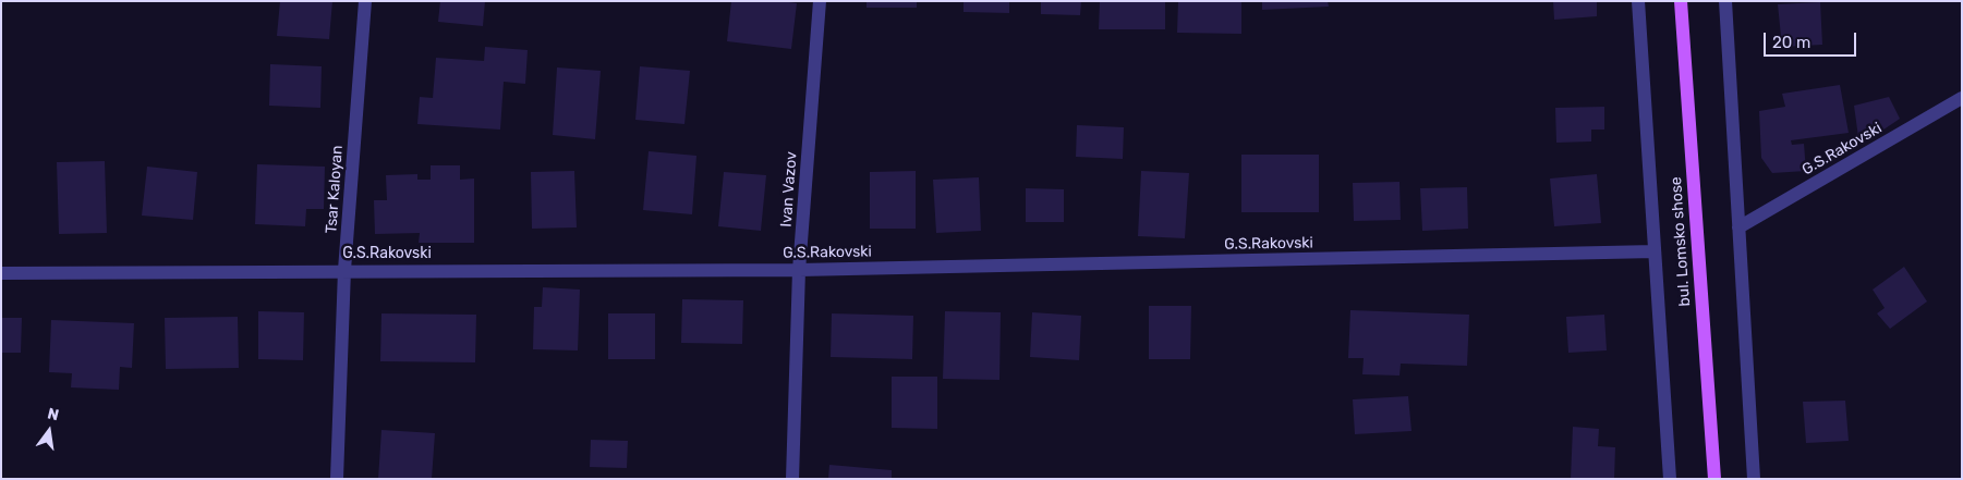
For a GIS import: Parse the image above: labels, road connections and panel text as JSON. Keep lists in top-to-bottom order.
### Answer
{
  "streets": {
    "main road": ["bul. Lomsko shose"],
    "street": ["G.S.Rakovski", "Tsar Kaloyan", "Ivan Vazov"]
  },
  "crossings": [
    ["G.S.Rakovski", "Tsar Kaloyan"],
    ["G.S.Rakovski", "Ivan Vazov"]
  ],
  "scale_bar": "20 m",
  "north": "top"
}
